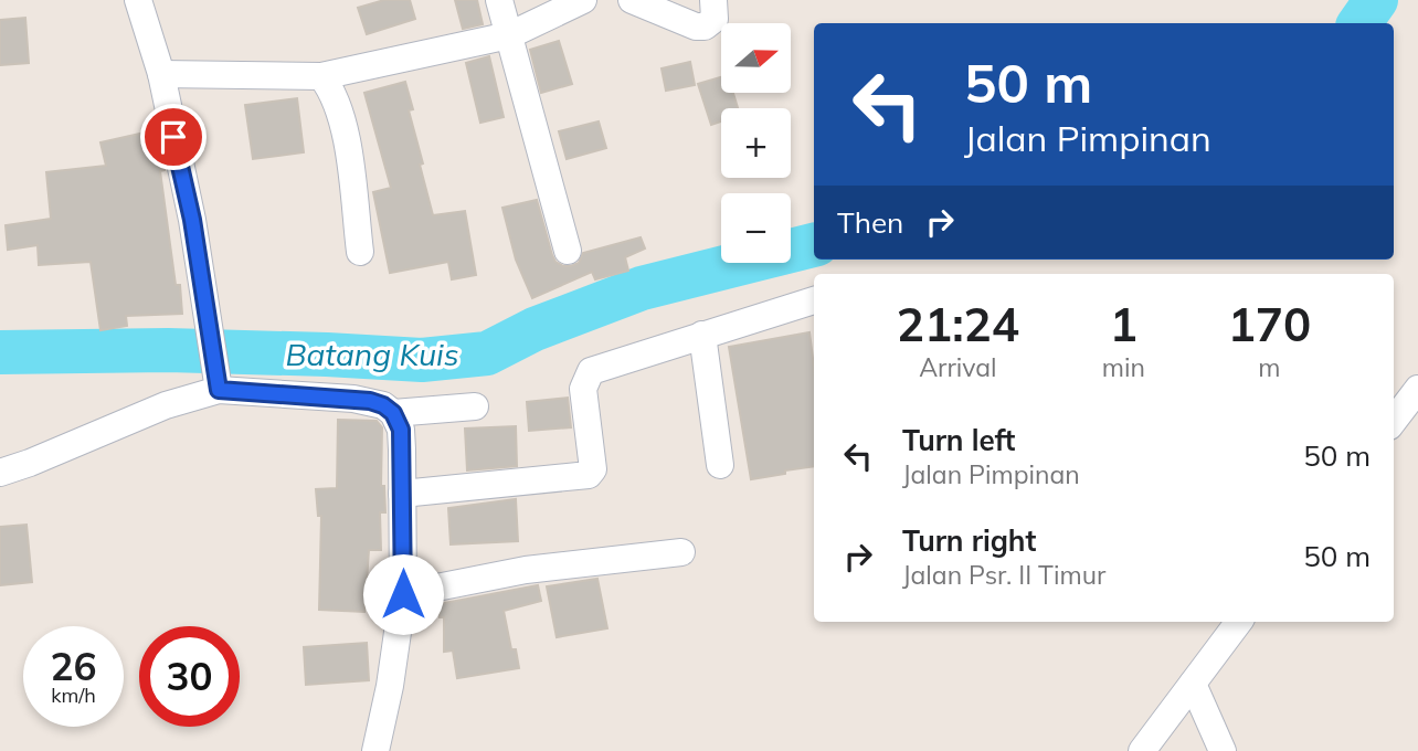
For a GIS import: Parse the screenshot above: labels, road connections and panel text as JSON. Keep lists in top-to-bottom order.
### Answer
{
  "water": ["Batang Kuis"],
  "north": "right",
  "page": {
    "map_buttons": ["+", "−"],
    "turn": ["50 m", "Jalan Pimpinan"],
    "then": "Then",
    "eta": [
      "21:24",
      "Arrival",
      "1",
      "min",
      "170",
      "m"
    ],
    "list": [
      {
        "name": "Turn left",
        "note": "Jalan Pimpinan",
        "value": "50 m"
      },
      {
        "name": "Turn right",
        "note": "Jalan Psr. II Timur",
        "value": "50 m"
      }
    ],
    "speed": "26 km/h",
    "limit": "30"
  }
}
